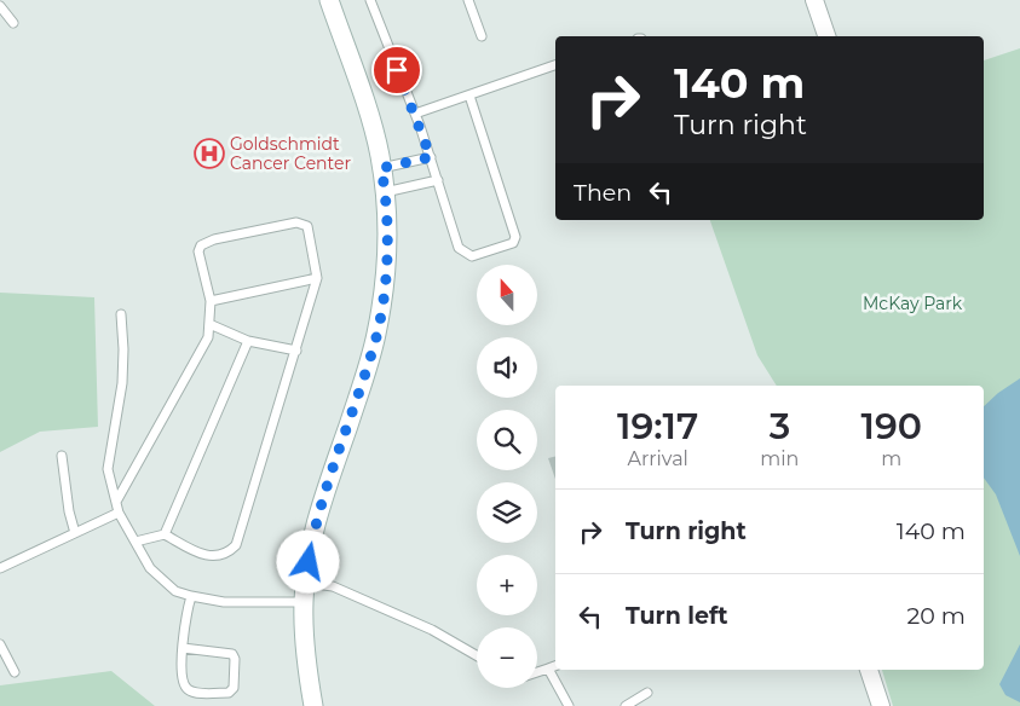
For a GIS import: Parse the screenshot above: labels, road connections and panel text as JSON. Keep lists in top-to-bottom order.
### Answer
{
  "parks": ["McKay Park"],
  "places": {
    "hospital": ["Goldschmidt Cancer Center"]
  },
  "north": "top",
  "page": {
    "turn": ["140 m", "Turn right"],
    "then": "Then",
    "map_buttons": ["+", "−"],
    "eta": [
      "19:17",
      "Arrival",
      "3",
      "min",
      "190",
      "m"
    ],
    "list": [
      {
        "name": "Turn right",
        "value": "140 m"
      },
      {
        "name": "Turn left",
        "value": "20 m"
      }
    ]
  }
}
